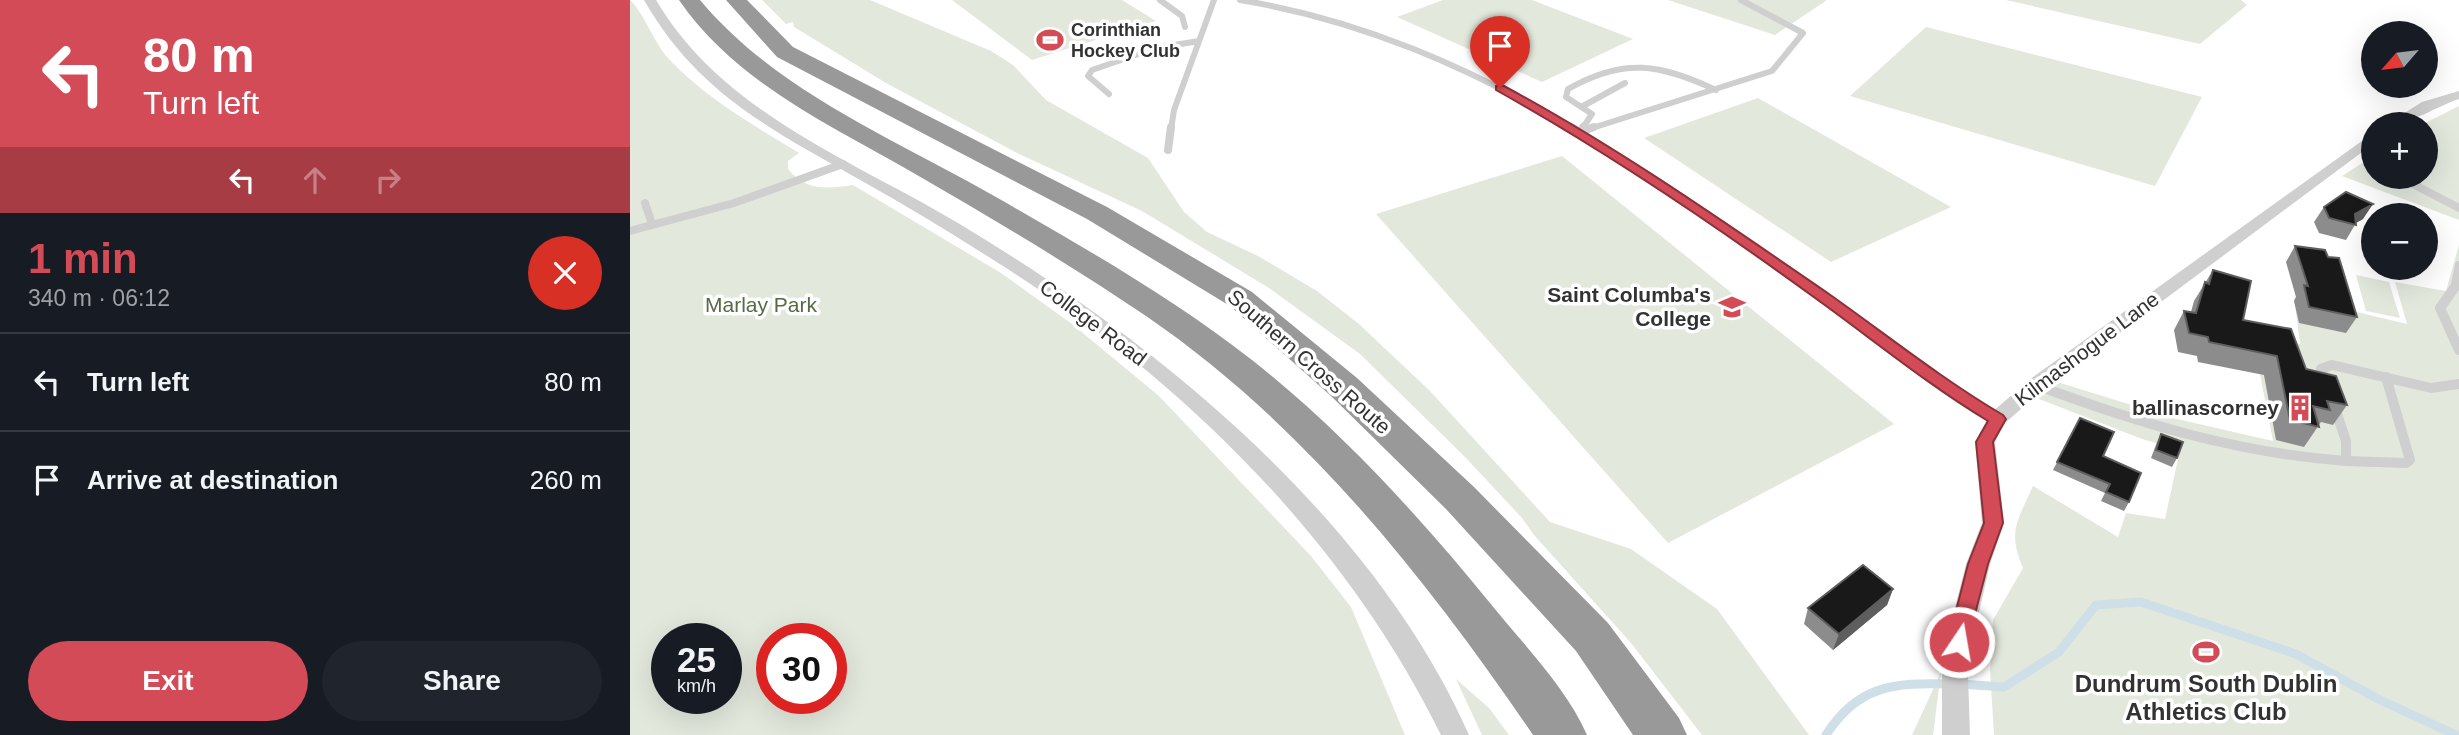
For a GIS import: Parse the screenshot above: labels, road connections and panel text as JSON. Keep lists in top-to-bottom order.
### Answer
{
  "streets": {
    "highway": ["Southern Cross Route"],
    "street": ["College Road", "Kilmashogue Lane"]
  },
  "parks": ["Marlay Park"],
  "places": {
    "sports": ["Corinthian Hockey Club", "Dundrum South Dublin Athletics Club"],
    "school or university": ["Saint Columba's College"],
    "building": ["ballinascorney"]
  },
  "north": "bottom left",
  "page": {
    "turn": ["80 m", "Turn left"],
    "map_buttons": ["+", "−"],
    "heading": ["1 min", "340 m · 06:12"],
    "list": [
      {
        "name": "Turn left",
        "value": "80 m"
      },
      {
        "name": "Arrive at destination",
        "value": "260 m"
      }
    ],
    "speed": "25 km/h",
    "limit": "30",
    "buttons": ["Exit", "Share"]
  }
}
